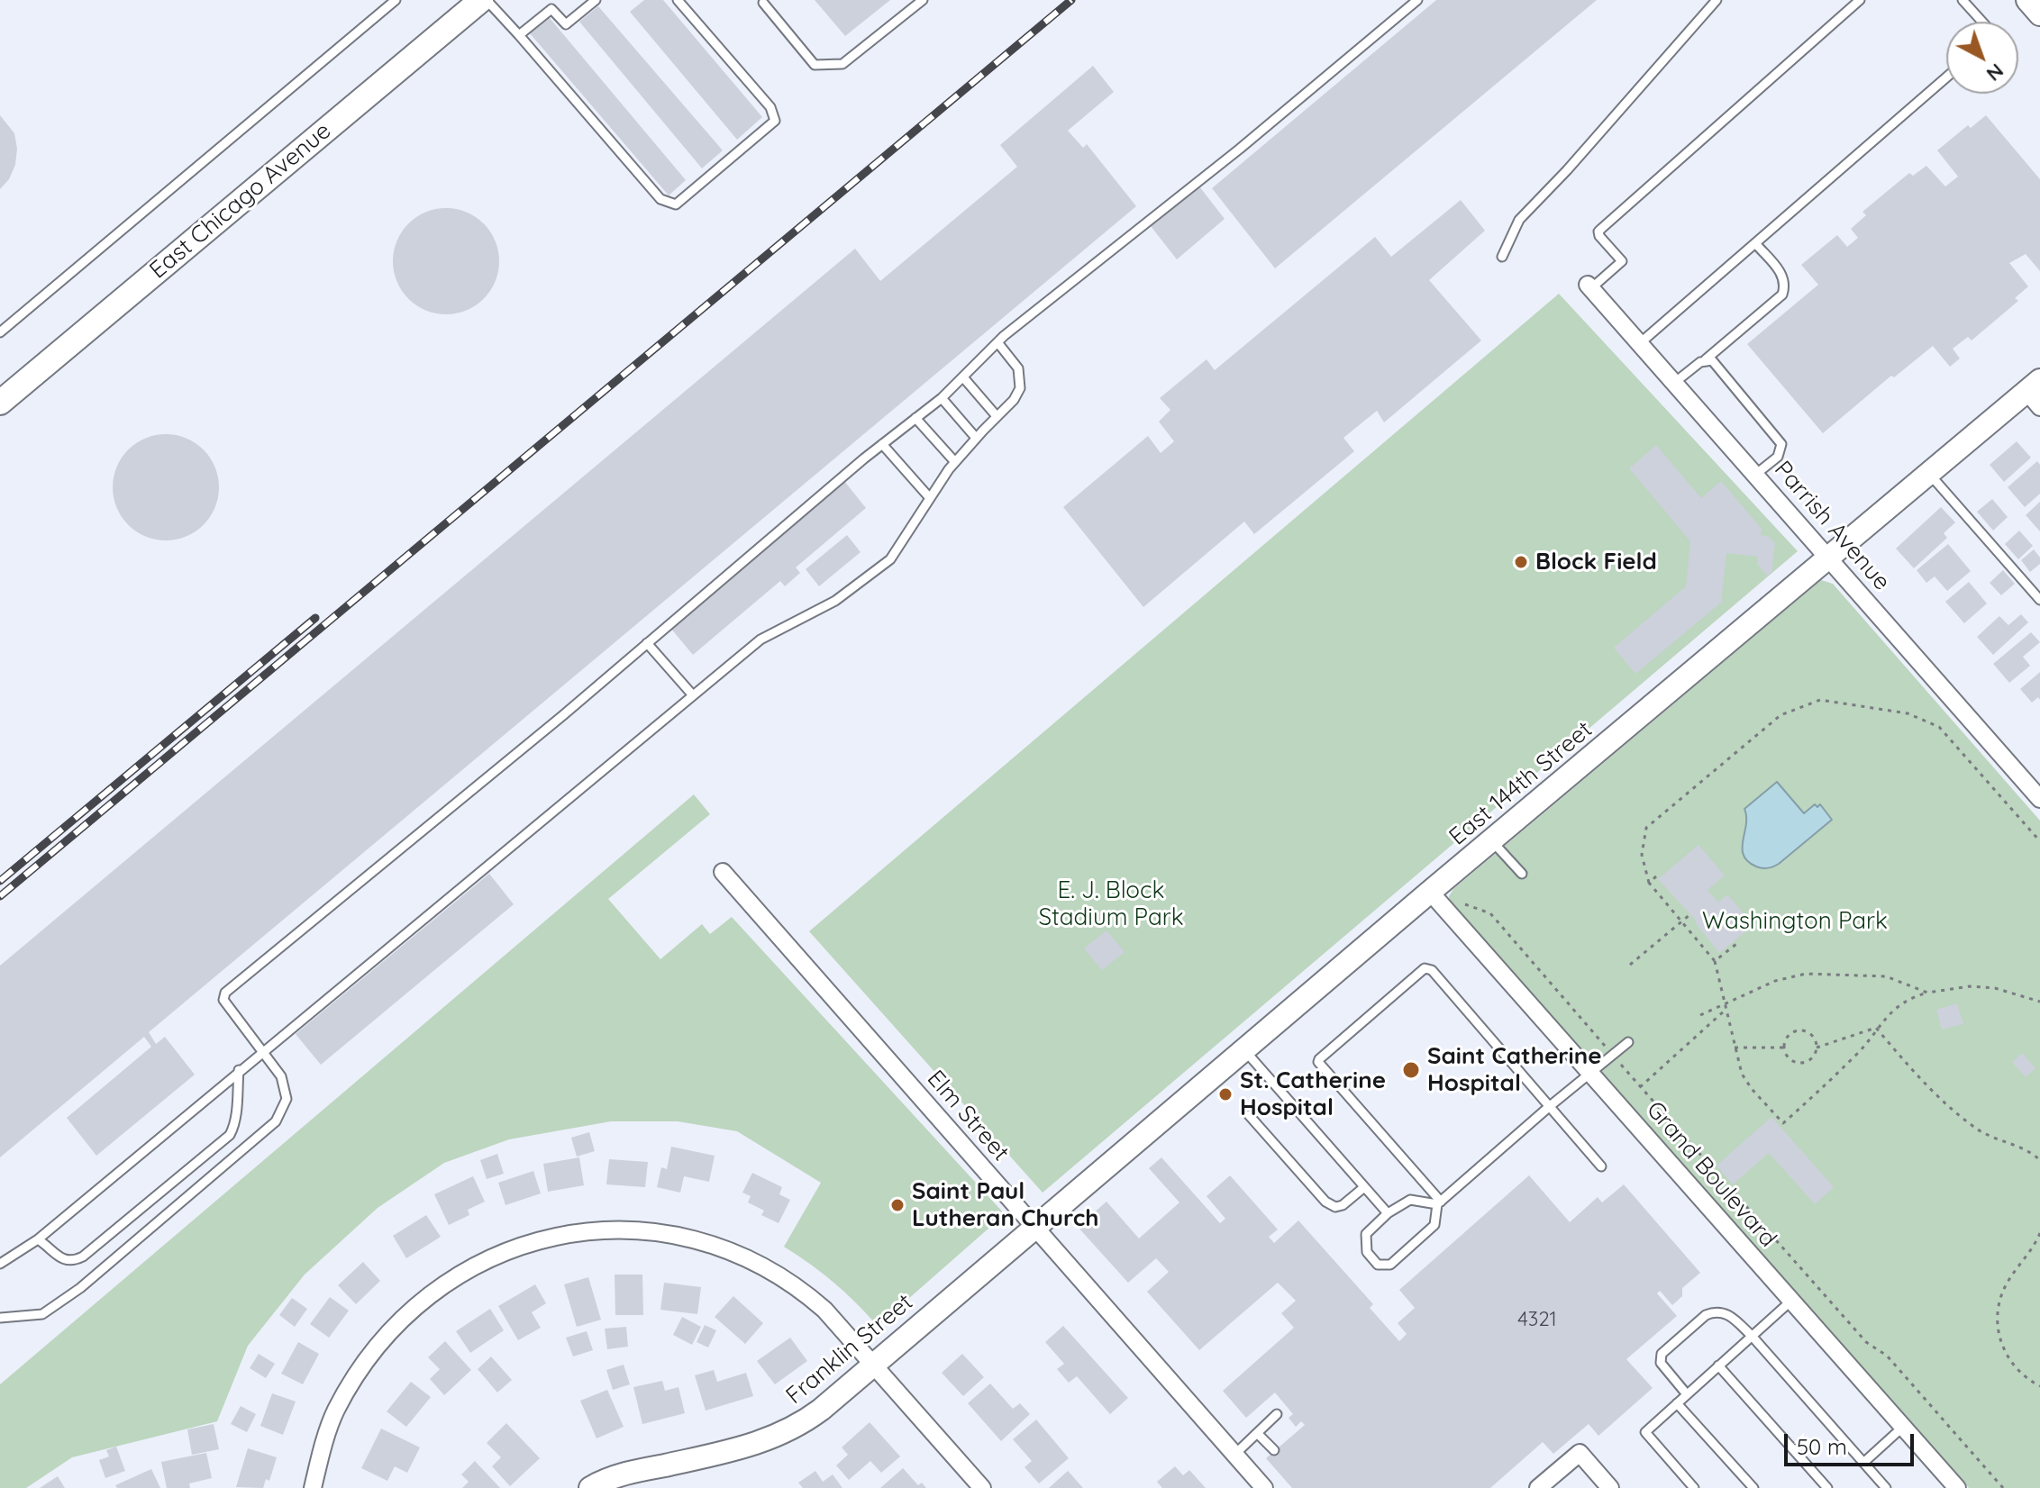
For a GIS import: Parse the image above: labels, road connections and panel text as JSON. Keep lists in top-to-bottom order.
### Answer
{
  "streets": {
    "main road": ["East Chicago Avenue"],
    "street": [
      "Parrish Avenue",
      "East 144th Street",
      "Elm Street",
      "Grand Boulevard",
      "Franklin Street"
    ]
  },
  "crossings": [
    ["Parrish Avenue", "East 144th Street"],
    ["East 144th Street", "Elm Street"],
    ["East 144th Street", "Grand Boulevard"],
    ["East 144th Street", "Franklin Street"],
    ["Elm Street", "Franklin Street"]
  ],
  "parks": ["E. J. Block Stadium Park", "Washington Park"],
  "places": [
    "Block Field",
    "Saint Catherine Hospital",
    "St. Catherine Hospital",
    "Saint Paul Lutheran Church"
  ],
  "house_numbers": ["4321"],
  "scale_bar": "50 m",
  "north": "bottom right"
}
